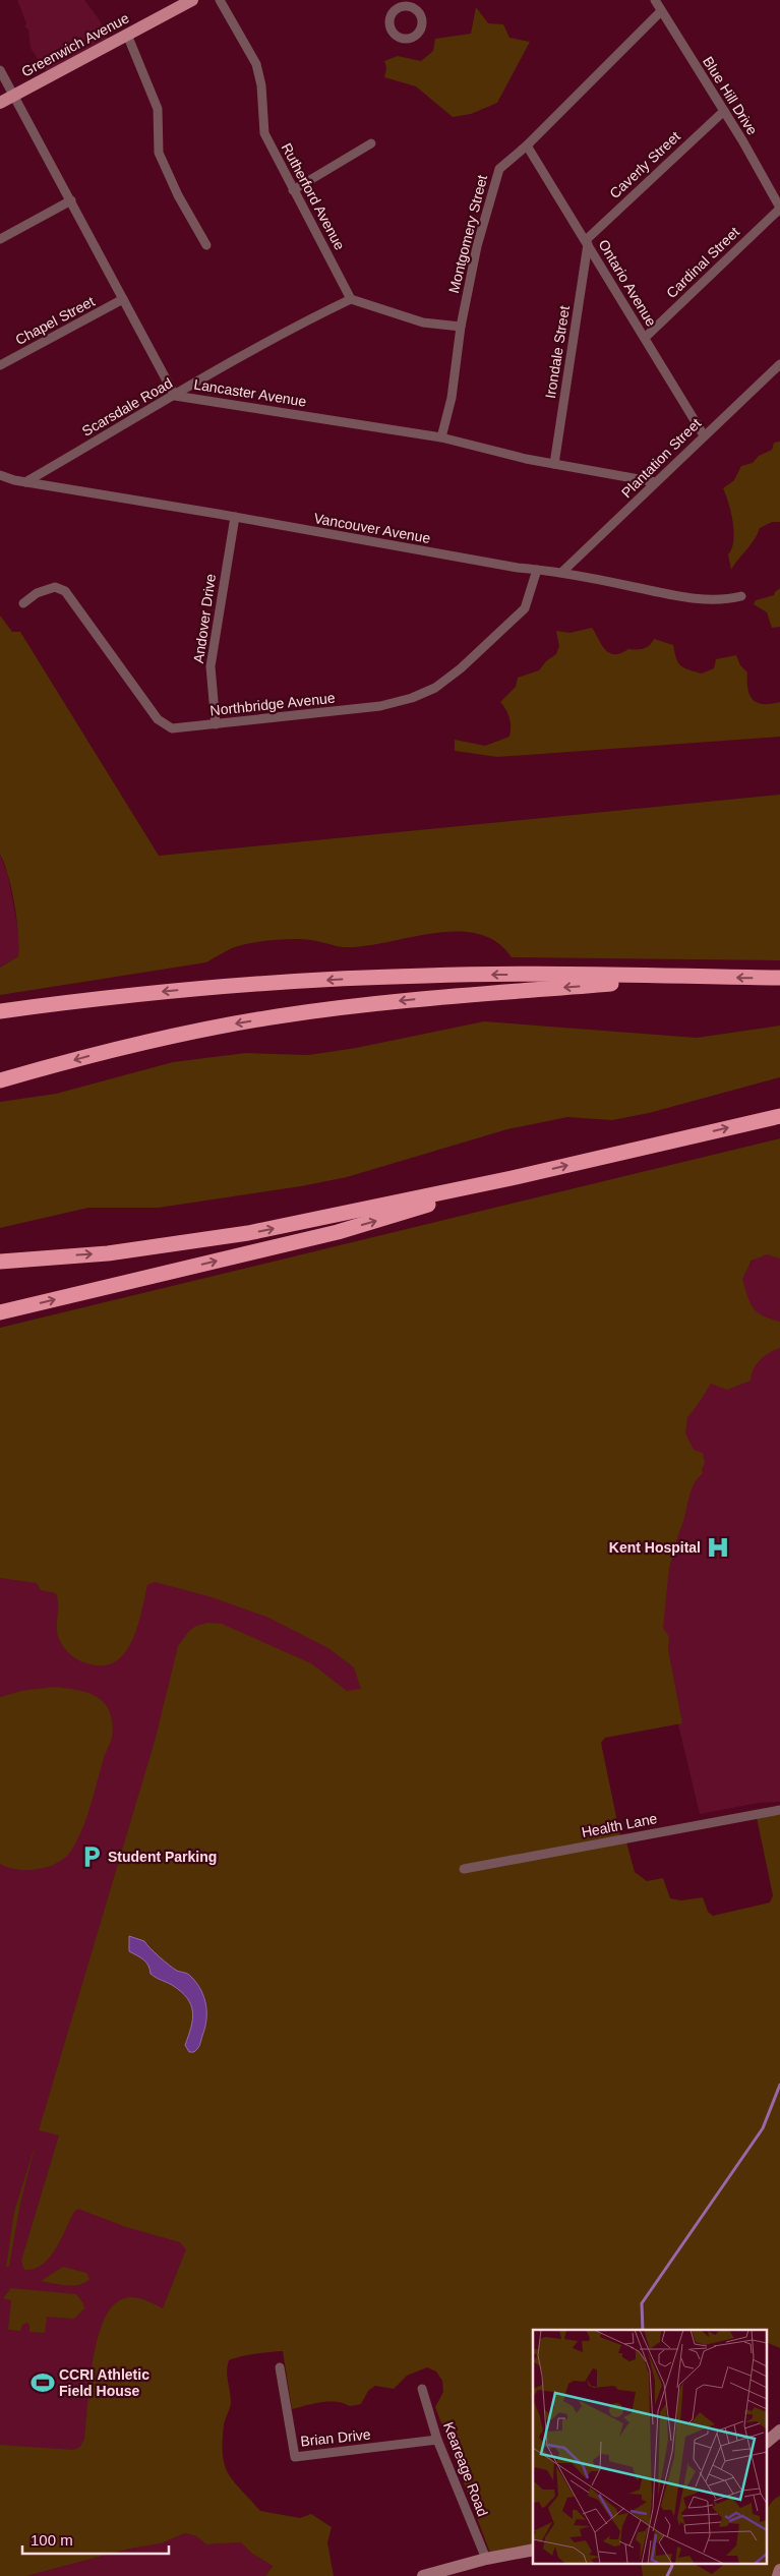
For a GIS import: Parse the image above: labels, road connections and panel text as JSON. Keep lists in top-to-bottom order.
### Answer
{
  "streets": {
    "main road": ["Greenwich Avenue"],
    "street": [
      "Blue Hill Drive",
      "Caverly Street",
      "Rutherford Avenue",
      "Montgomery Street",
      "Cardinal Street",
      "Ontario Avenue",
      "Chapel Street",
      "Irondale Street",
      "Lancaster Avenue",
      "Scarsdale Road",
      "Plantation Street",
      "Vancouver Avenue",
      "Andover Drive",
      "Northbridge Avenue",
      "Health Lane",
      "Brian Drive",
      "Keareage Road"
    ]
  },
  "crossings": [
    ["Greenwich Avenue", "Lancaster Avenue"],
    ["Blue Hill Drive", "Caverly Street"],
    ["Blue Hill Drive", "Montgomery Street"],
    ["Blue Hill Drive", "Cardinal Street"],
    ["Caverly Street", "Ontario Avenue"],
    ["Caverly Street", "Irondale Street"],
    ["Rutherford Avenue", "Scarsdale Road"],
    ["Montgomery Street", "Ontario Avenue"],
    ["Montgomery Street", "Lancaster Avenue"],
    ["Cardinal Street", "Ontario Avenue"],
    ["Ontario Avenue", "Irondale Street"],
    ["Ontario Avenue", "Plantation Street"],
    ["Chapel Street", "Lancaster Avenue"],
    ["Irondale Street", "Lancaster Avenue"],
    ["Lancaster Avenue", "Scarsdale Road"],
    ["Lancaster Avenue", "Plantation Street"],
    ["Scarsdale Road", "Vancouver Avenue"],
    ["Plantation Street", "Vancouver Avenue"],
    ["Vancouver Avenue", "Andover Drive"],
    ["Vancouver Avenue", "Northbridge Avenue"],
    ["Andover Drive", "Northbridge Avenue"],
    ["Brian Drive", "Keareage Road"]
  ],
  "places": {
    "hospital": ["Kent Hospital"],
    "parking": ["Student Parking"],
    "sports": ["CCRI Athletic Field House"]
  },
  "scale_bar": "100 m"
}
